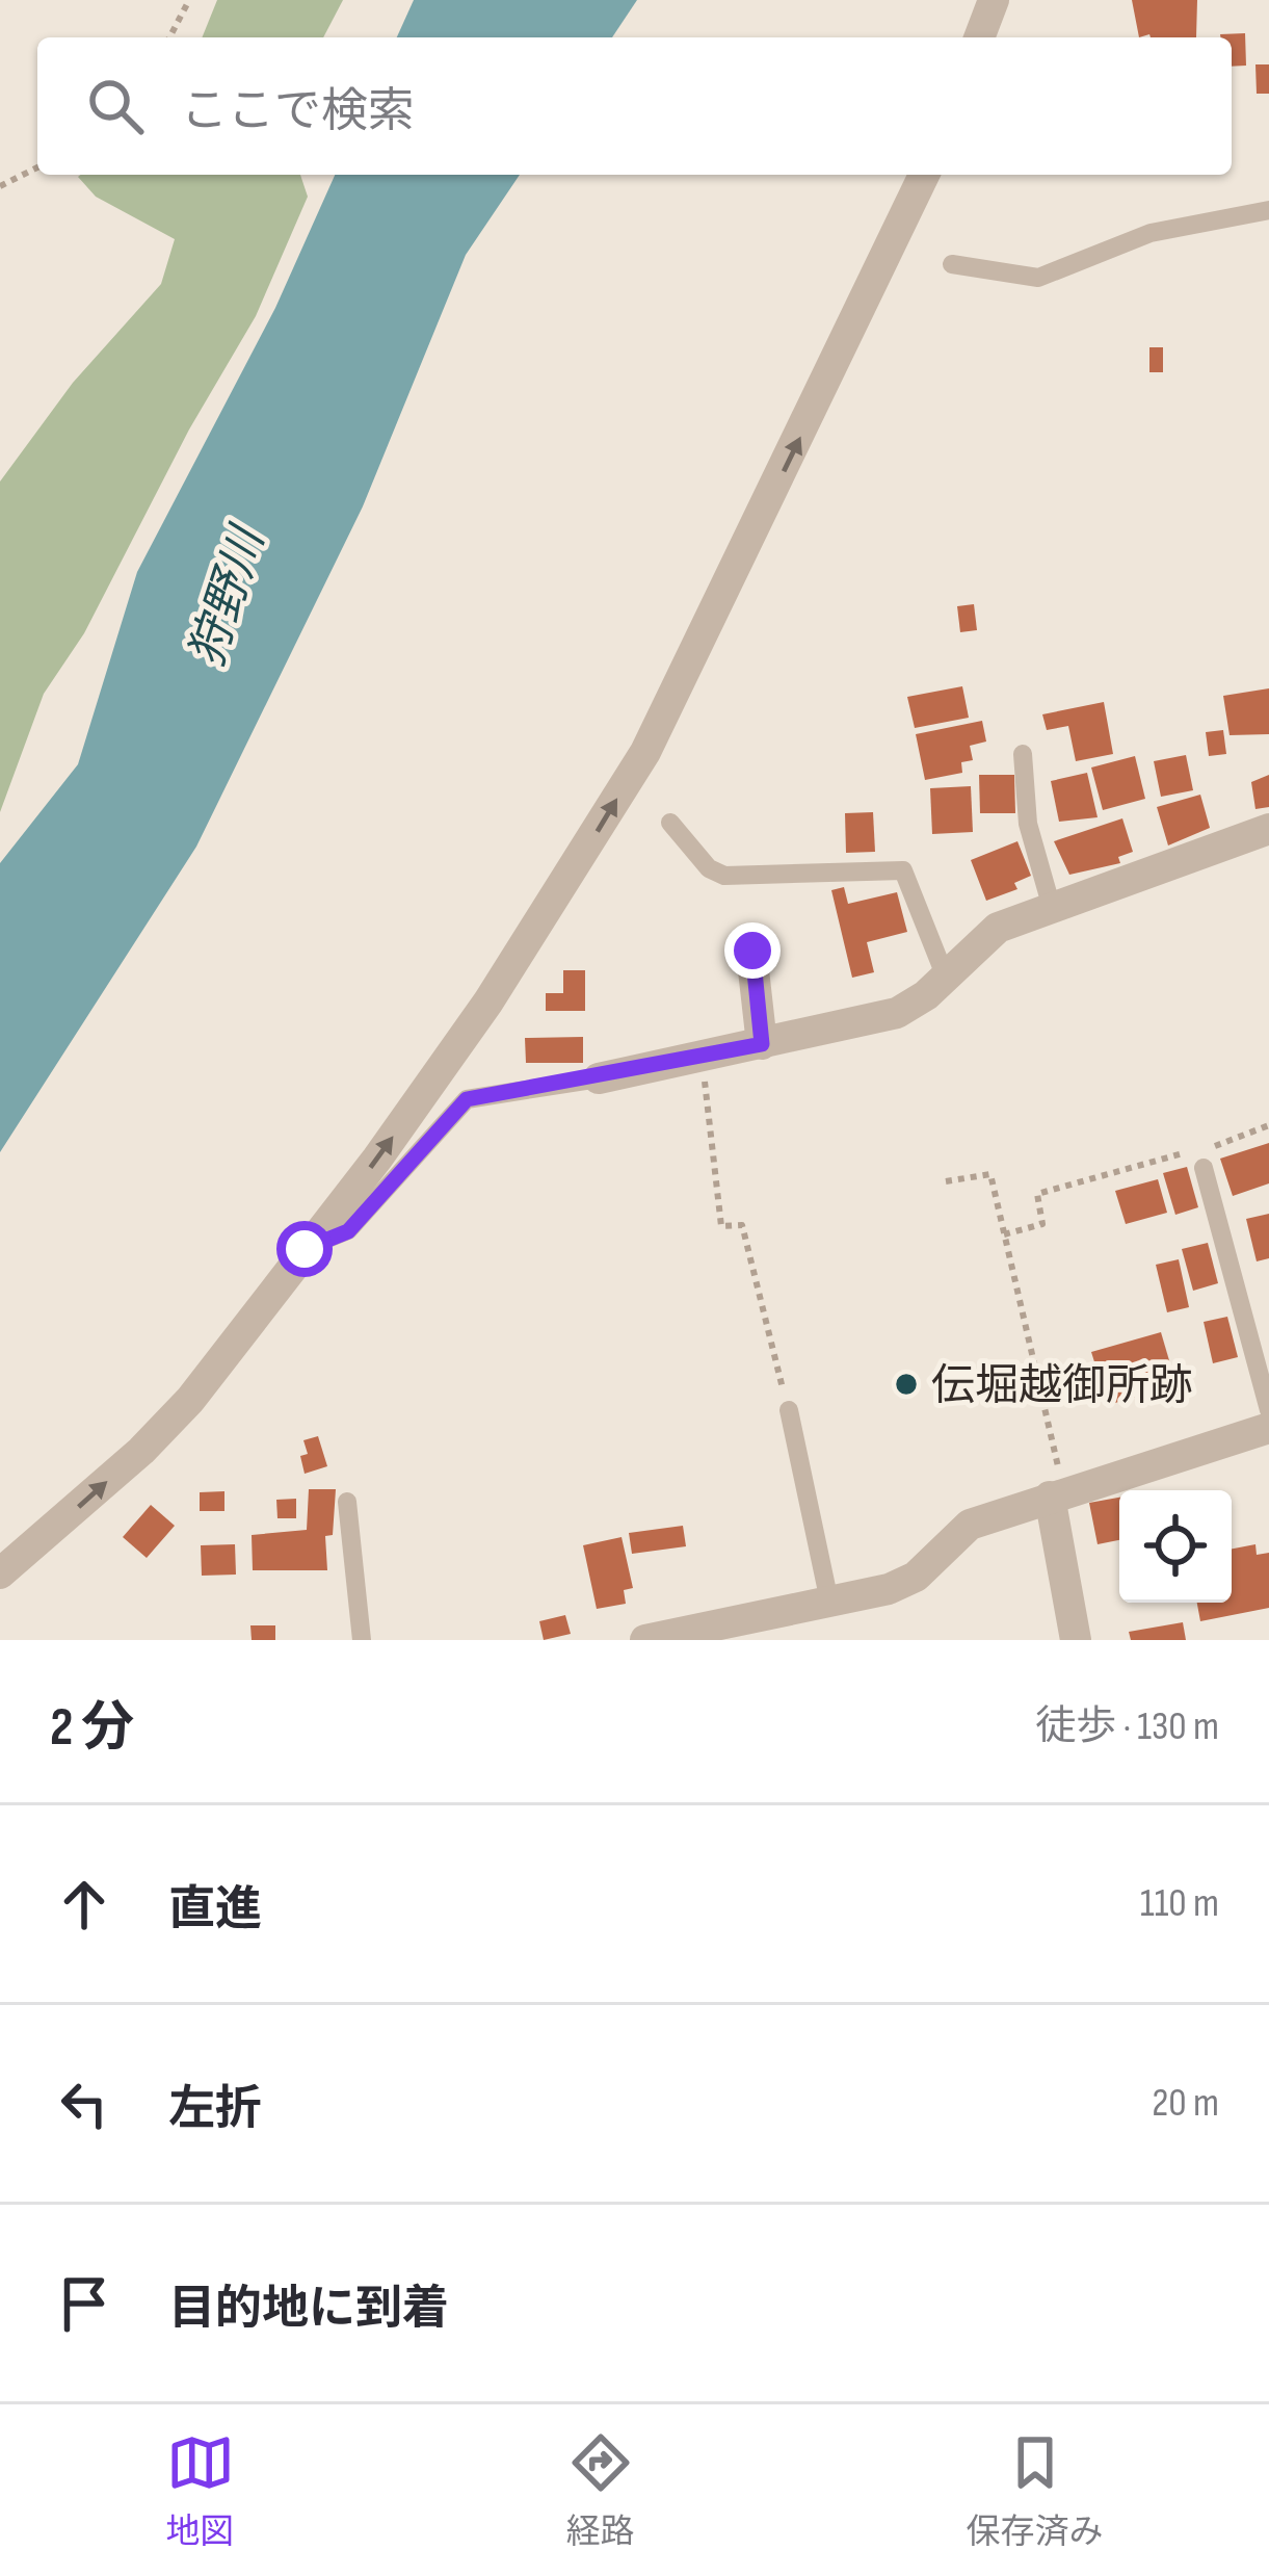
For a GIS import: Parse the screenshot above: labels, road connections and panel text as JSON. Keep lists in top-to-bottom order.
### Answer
{
  "water": ["狩野川"],
  "places": ["伝堀越御所跡"],
  "page": {
    "search": "ここで検索",
    "heading": ["2 分", "徒歩 · 130 m"],
    "list": [
      ["直進", "110 m"],
      ["左折", "20 m"],
      "目的地に到着"
    ],
    "nav": ["地図", "経路", "保存済み"]
  }
}
